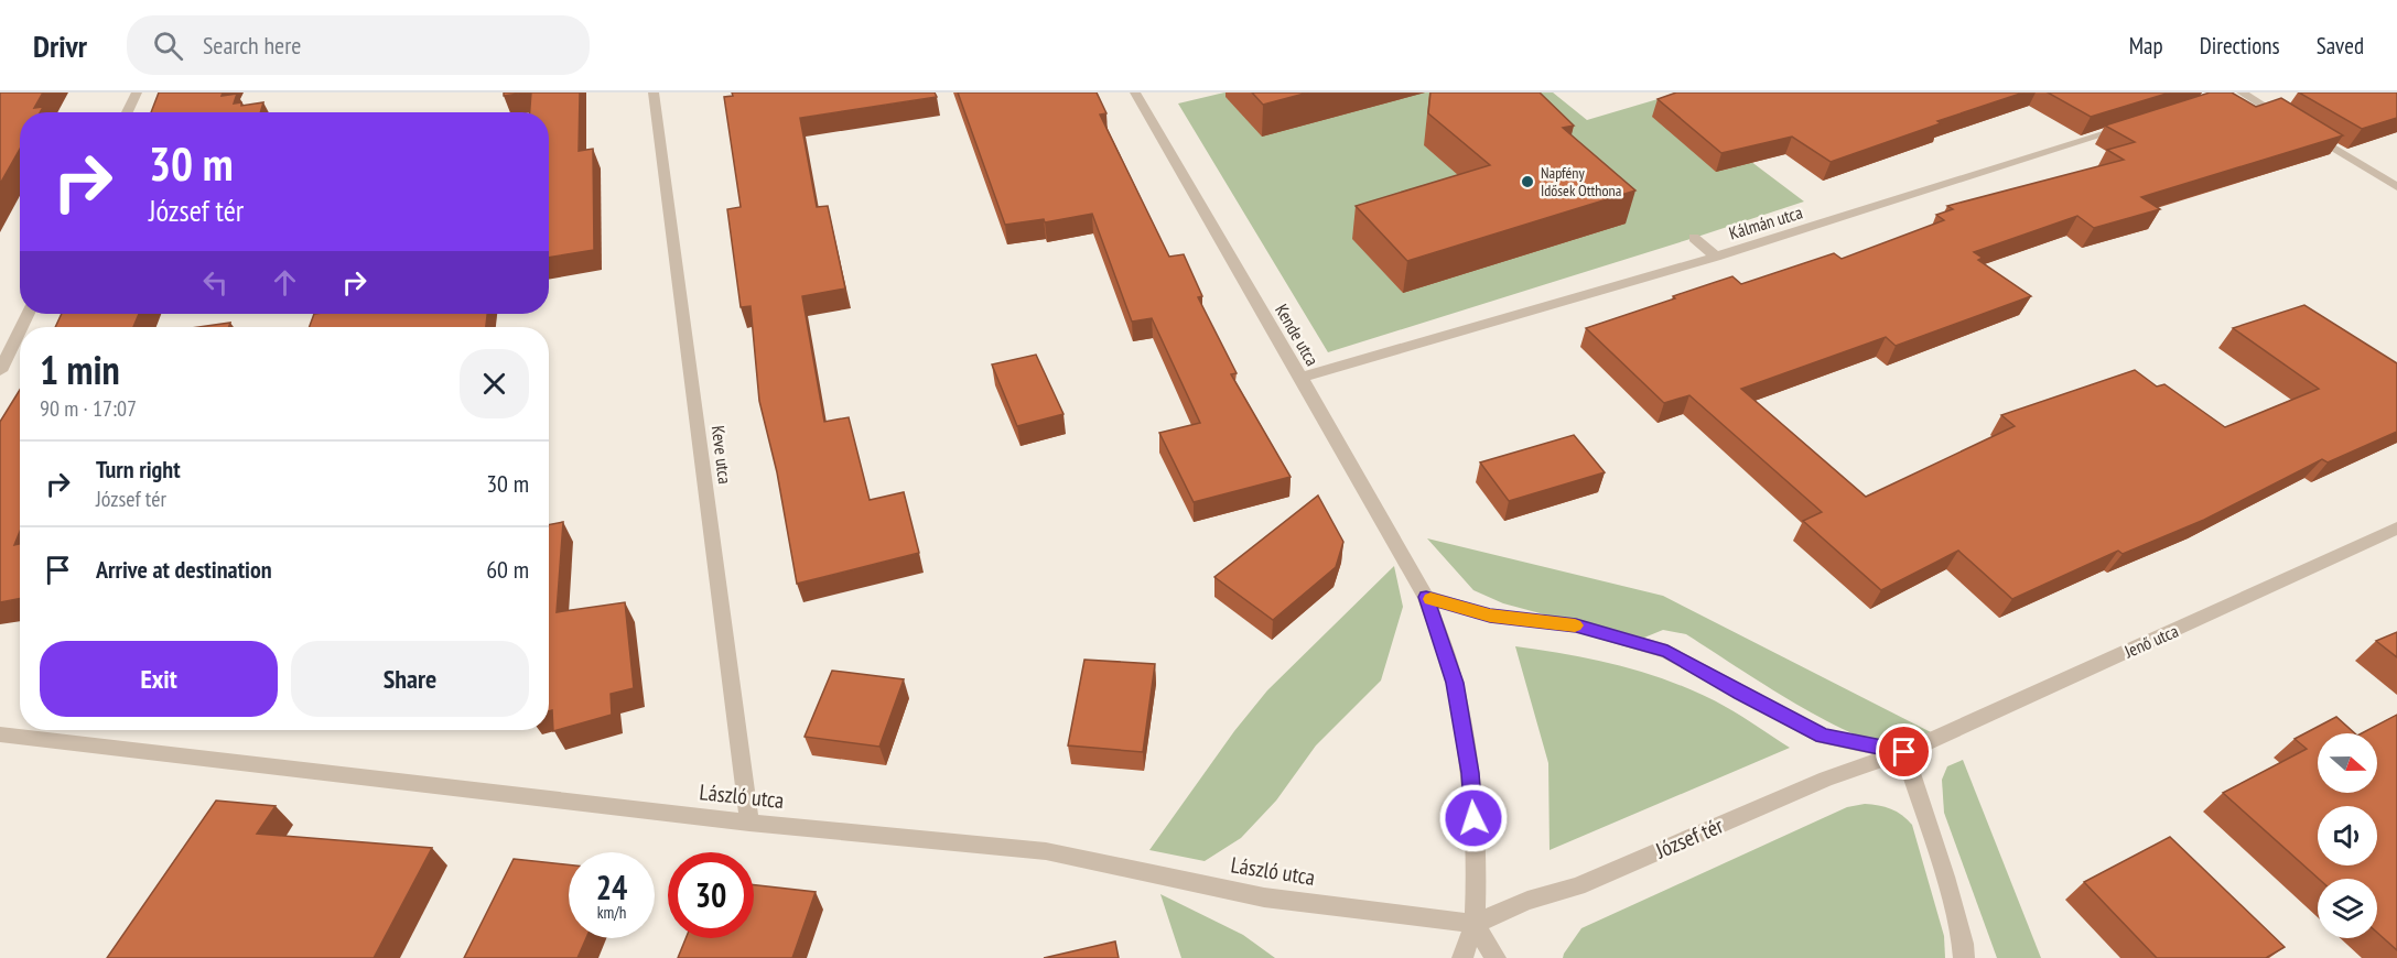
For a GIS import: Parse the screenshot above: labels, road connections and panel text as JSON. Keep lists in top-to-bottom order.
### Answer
{
  "streets": {
    "street": [
      "Kálmán utca",
      "Kende utca",
      "Keve utca",
      "Jenő utca",
      "László utca",
      "József tér"
    ]
  },
  "crossings": [
    ["Kálmán utca", "Kende utca"],
    ["Keve utca", "László utca"],
    ["Jenő utca", "József tér"],
    ["László utca", "József tér"]
  ],
  "places": ["Napfény Idősek Otthona"],
  "north": "right",
  "page": {
    "header": "Drivr",
    "search": "Search here",
    "nav": ["Map", "Directions", "Saved"],
    "turn": ["30 m", "József tér"],
    "heading": ["1 min", "90 m · 17:07"],
    "list": [
      {
        "name": "Turn right",
        "note": "József tér",
        "value": "30 m"
      },
      {
        "name": "Arrive at destination",
        "value": "60 m"
      }
    ],
    "buttons": ["Exit", "Share"],
    "speed": "24 km/h",
    "limit": "30"
  }
}
